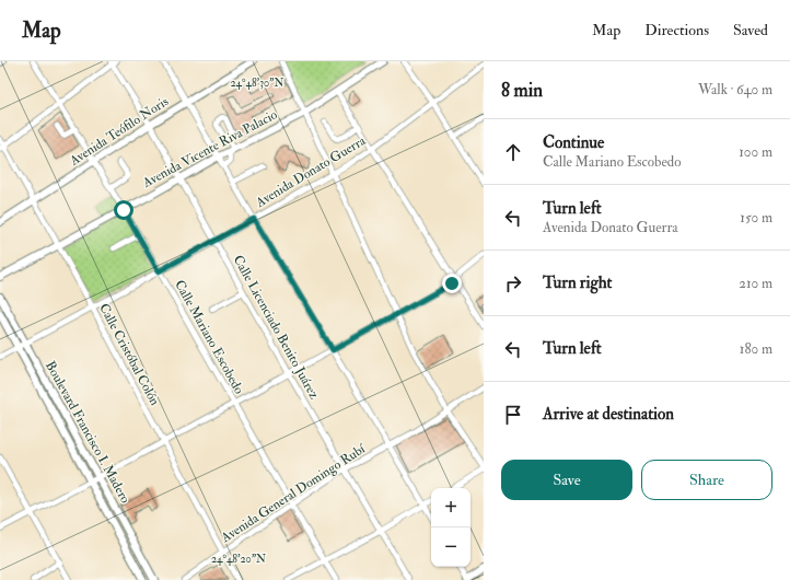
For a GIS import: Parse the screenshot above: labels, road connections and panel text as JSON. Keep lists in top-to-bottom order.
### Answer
{
  "streets": {
    "main road": ["Avenida Teófilo Noris", "Avenida Vicente Riva Palacio", "Boulevard Francisco I. Madero"],
    "street": [
      "Avenida Donato Guerra",
      "Calle Licenciado Benito Juárez",
      "Calle Mariano Escobedo",
      "Calle Cristóbal Colón",
      "Avenida General Domingo Rubí"
    ]
  },
  "crossings": [
    ["Avenida Teófilo Noris", "Calle Licenciado Benito Juárez"],
    ["Avenida Teófilo Noris", "Calle Mariano Escobedo"],
    ["Avenida Teófilo Noris", "Calle Cristóbal Colón"],
    ["Avenida Vicente Riva Palacio", "Calle Licenciado Benito Juárez"],
    ["Avenida Vicente Riva Palacio", "Calle Mariano Escobedo"],
    ["Avenida Vicente Riva Palacio", "Calle Cristóbal Colón"],
    ["Avenida Donato Guerra", "Calle Licenciado Benito Juárez"],
    ["Avenida Donato Guerra", "Calle Mariano Escobedo"],
    ["Avenida Donato Guerra", "Calle Cristóbal Colón"],
    ["Avenida Donato Guerra", "Boulevard Francisco I. Madero"],
    ["Calle Licenciado Benito Juárez", "Avenida General Domingo Rubí"],
    ["Calle Mariano Escobedo", "Avenida General Domingo Rubí"],
    ["Calle Cristóbal Colón", "Avenida General Domingo Rubí"]
  ],
  "page": {
    "header": "Map",
    "nav": ["Map", "Directions", "Saved"],
    "heading": ["8 min", "Walk · 640 m"],
    "list": [
      ["Continue", "Calle Mariano Escobedo", "100 m"],
      ["Turn left", "Avenida Donato Guerra", "150 m"],
      ["Turn right", "210 m"],
      ["Turn left", "180 m"],
      "Arrive at destination"
    ],
    "buttons": ["Save", "Share"],
    "map_buttons": ["+", "−"]
  },
  "coordinates": ["24°48'30\"N", "24°48'20\"N"]
}
